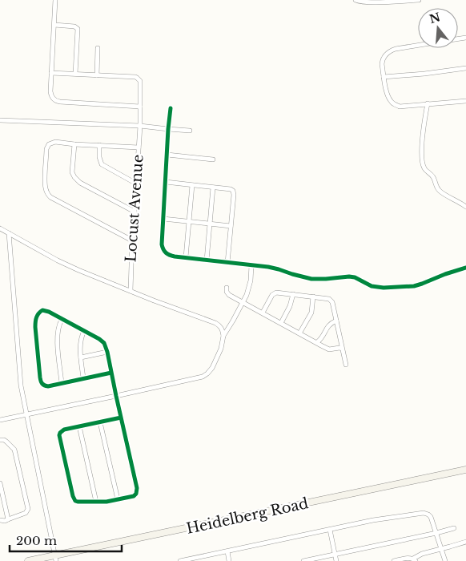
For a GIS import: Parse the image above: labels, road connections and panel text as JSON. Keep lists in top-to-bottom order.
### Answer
{
  "streets": {
    "main road": ["Heidelberg Road"],
    "street": ["Locust Avenue"]
  },
  "scale_bar": "200 m",
  "north": "top"
}
